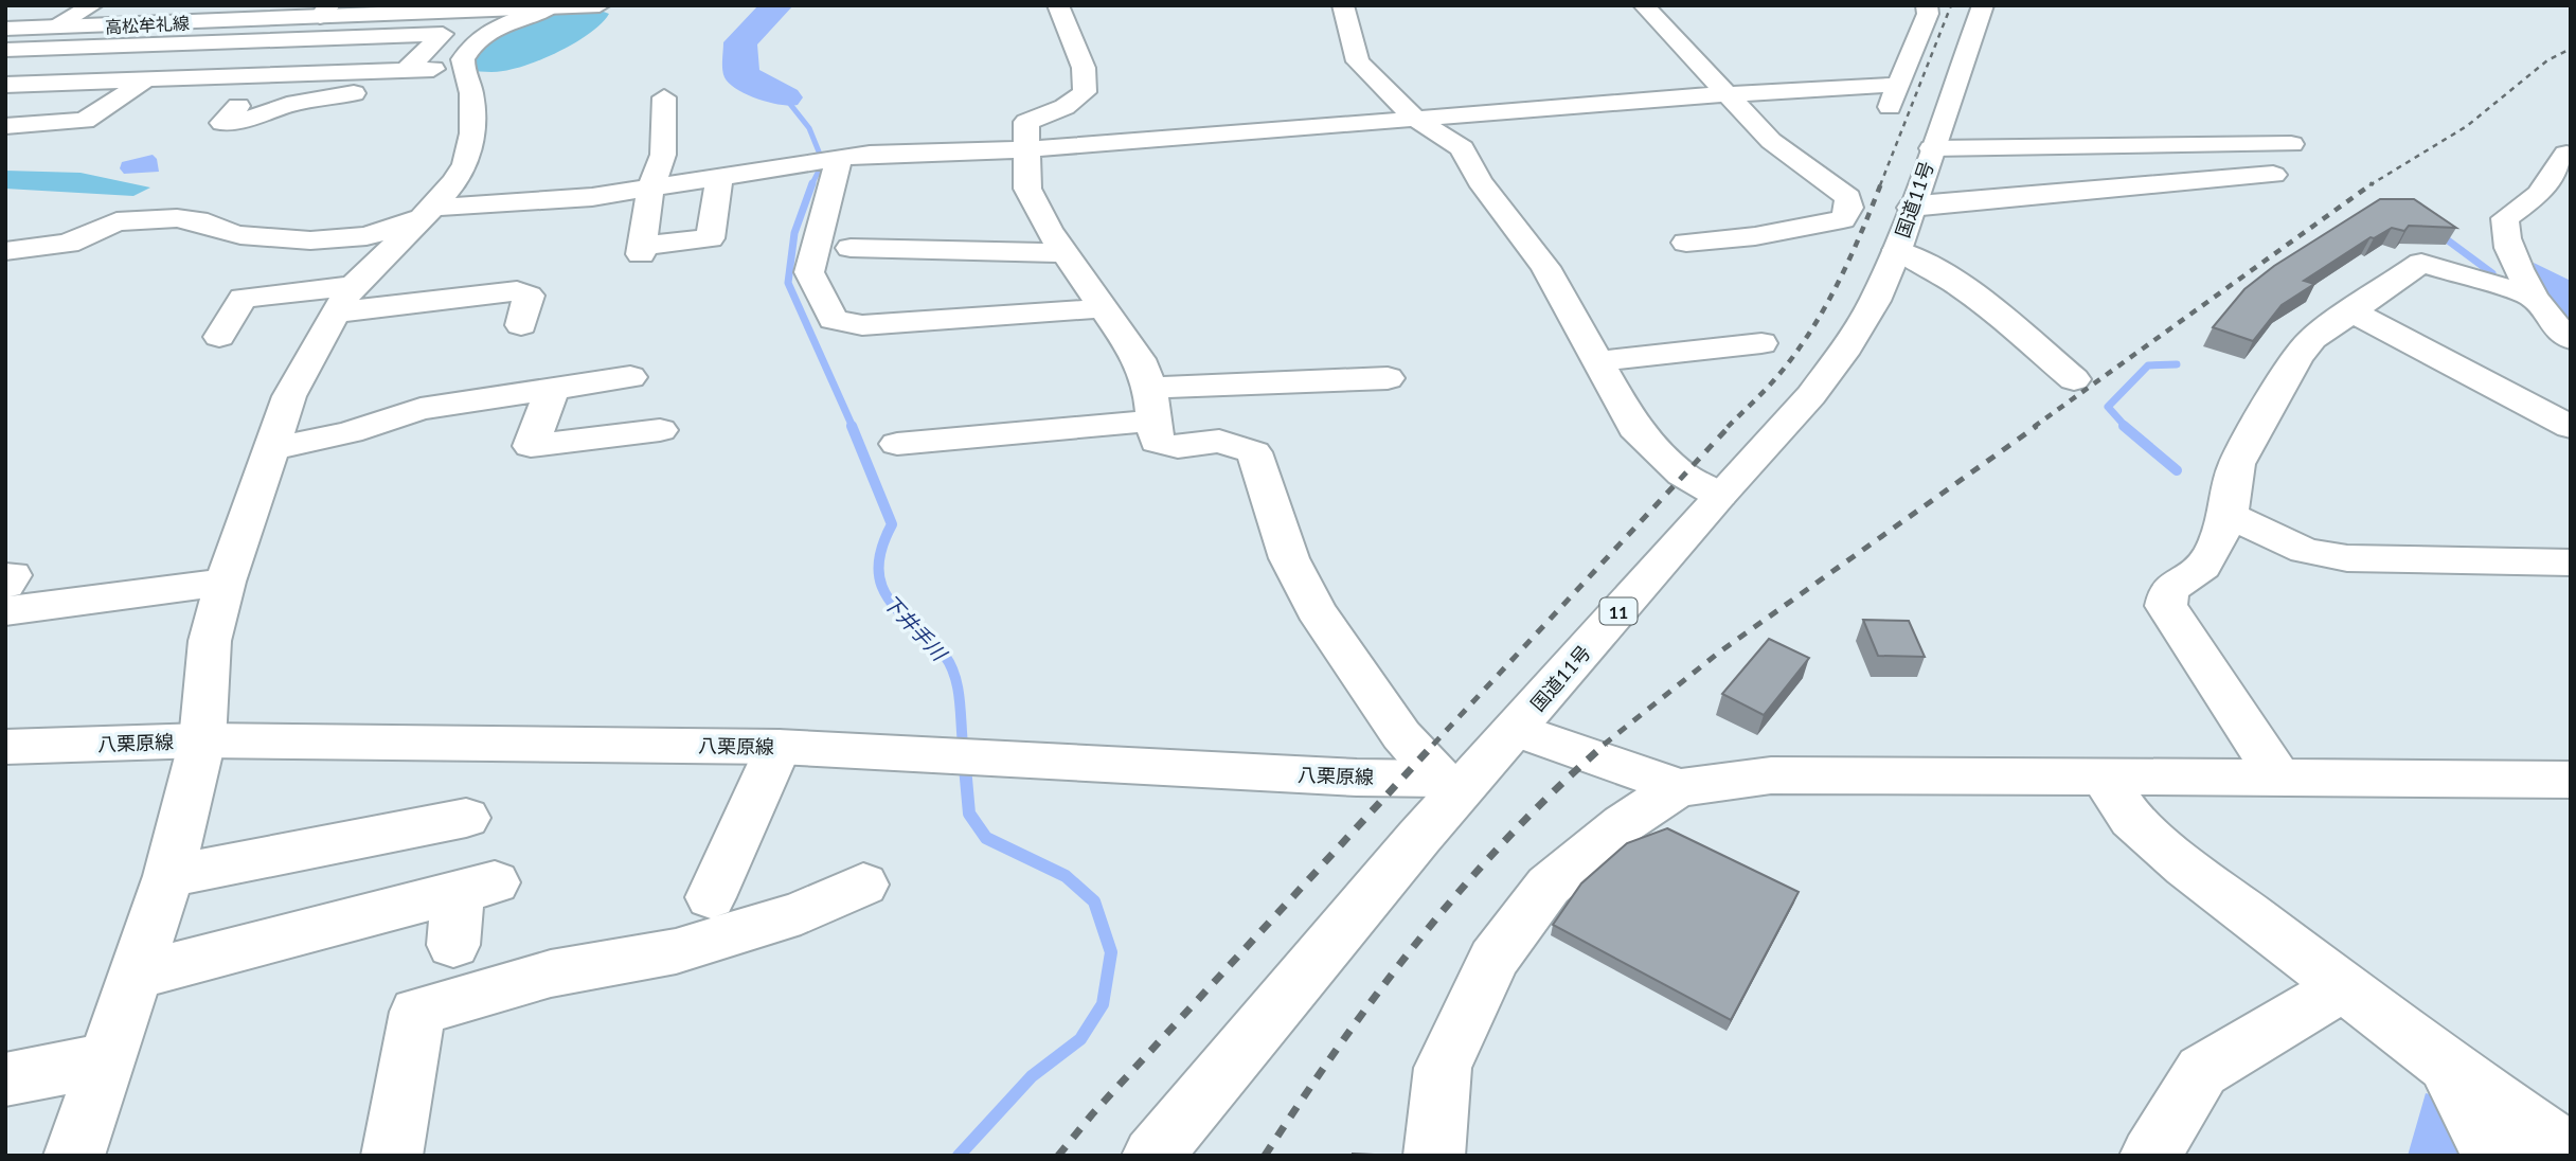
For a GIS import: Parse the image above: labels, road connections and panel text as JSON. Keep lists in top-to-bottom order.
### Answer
{
  "streets": {
    "main road": [
      "高松牟礼線",
      "国道11号",
      "11",
      "八栗原線"
    ]
  },
  "crossings": [
    ["国道11号", "八栗原線"]
  ],
  "water": ["下井手川"]
}
